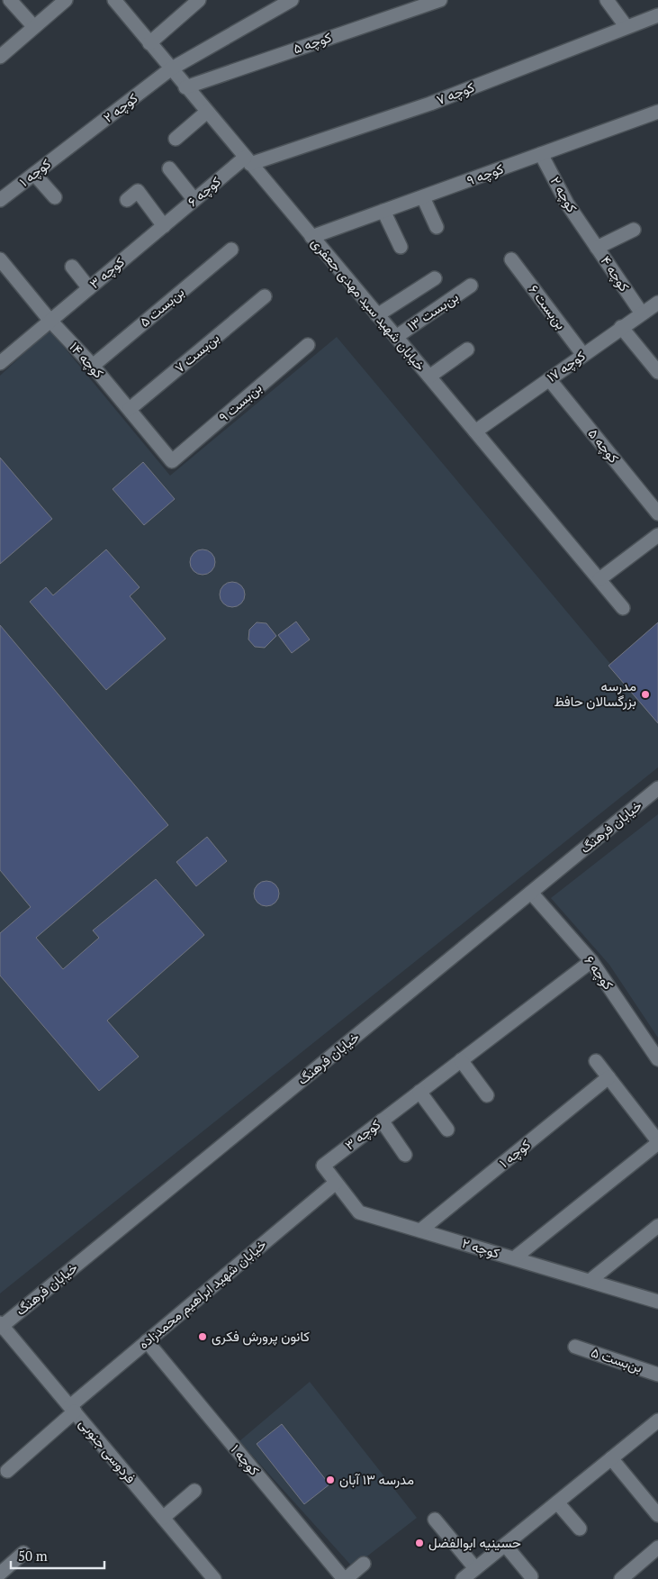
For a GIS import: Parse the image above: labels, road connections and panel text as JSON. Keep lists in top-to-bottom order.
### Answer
{
  "streets": {
    "street": [
      "کوچه ۵",
      "کوچه ۷",
      "کوچه ۲",
      "کوچه ۱",
      "کوچه ۹",
      "کوچه ۶",
      "کوچه ۳",
      "کوچه ۴",
      "خیابان شهید سید مهدی جعفری",
      "بن‌بست ۵",
      "بن‌بست ۶",
      "بن‌بست ۱۳",
      "بن‌بست ۷",
      "کوچه ۱۴",
      "کوچه ۱۷",
      "بن‌بست ۹",
      "خیابان فرهنگ",
      "خیابان شهید ابراهیم محمدزاده",
      "فردوسی جنوبی"
    ]
  },
  "crossings": [
    ["کوچه ۵", "خیابان شهید سید مهدی جعفری"],
    ["کوچه ۵", "کوچه ۱۷"],
    ["کوچه ۷", "کوچه ۶"],
    ["کوچه ۷", "خیابان شهید سید مهدی جعفری"],
    ["کوچه ۲", "کوچه ۱"],
    ["کوچه ۲", "کوچه ۹"],
    ["کوچه ۲", "کوچه ۳"],
    ["کوچه ۲", "کوچه ۴"],
    ["کوچه ۲", "خیابان شهید سید مهدی جعفری"],
    ["کوچه ۲", "خیابان شهید ابراهیم محمدزاده"],
    ["کوچه ۱", "خیابان شهید ابراهیم محمدزاده"],
    ["کوچه ۹", "خیابان شهید سید مهدی جعفری"],
    ["کوچه ۶", "کوچه ۳"],
    ["کوچه ۶", "خیابان شهید سید مهدی جعفری"],
    ["کوچه ۶", "خیابان فرهنگ"],
    ["کوچه ۳", "کوچه ۱۴"],
    ["کوچه ۳", "خیابان شهید ابراهیم محمدزاده"],
    ["کوچه ۴", "کوچه ۱۷"],
    ["خیابان شهید سید مهدی جعفری", "بن‌بست ۱۳"],
    ["خیابان شهید سید مهدی جعفری", "کوچه ۱۷"],
    ["بن‌بست ۵", "کوچه ۱۴"],
    ["بن‌بست ۶", "کوچه ۱۷"],
    ["بن‌بست ۷", "کوچه ۱۴"],
    ["کوچه ۱۴", "بن‌بست ۹"],
    ["خیابان فرهنگ", "فردوسی جنوبی"],
    ["خیابان شهید ابراهیم محمدزاده", "فردوسی جنوبی"]
  ],
  "places": [
    "مدرسه بزرگسالان حافظ",
    "کانون پرورش فکری",
    "مدرسه ۱۳ آبان",
    "حسینیه ابوالفضل"
  ],
  "scale_bar": "50 m"
}
